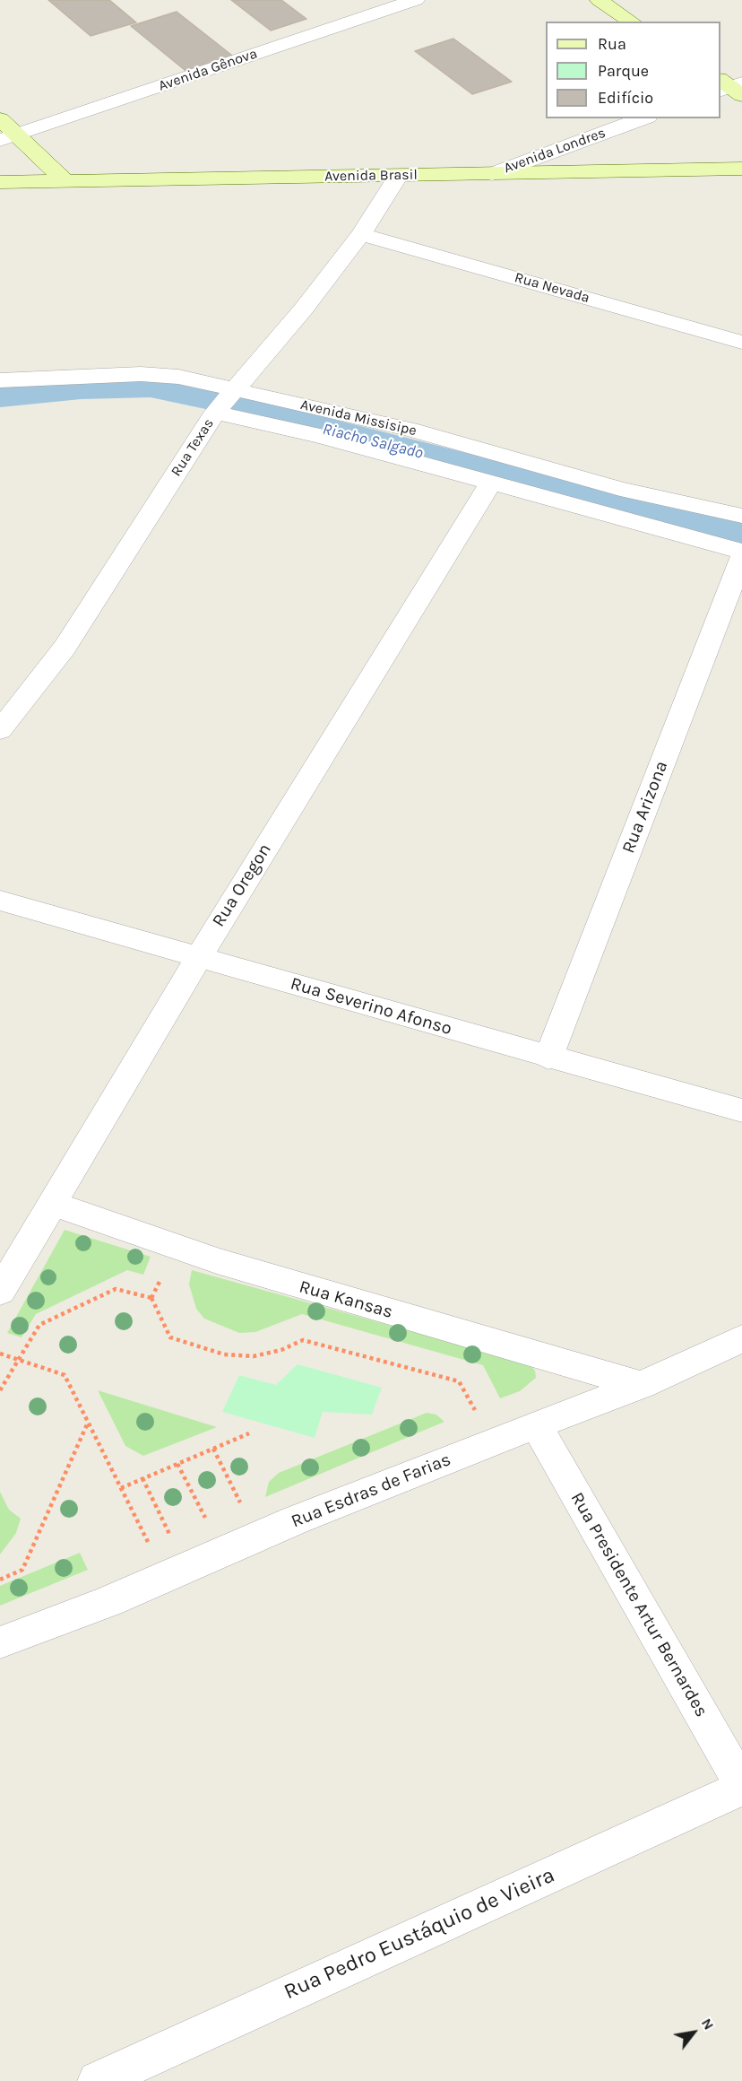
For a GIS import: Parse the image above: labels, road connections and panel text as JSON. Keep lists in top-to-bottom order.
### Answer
{
  "streets": {
    "street": [
      "Avenida Gênova",
      "Avenida Londres",
      "Avenida Brasil",
      "Rua Nevada",
      "Avenida Missisipe",
      "Rua Texas",
      "Rua Arizona",
      "Rua Oregon",
      "Rua Severino Afonso",
      "Rua Kansas",
      "Rua Esdras de Farias",
      "Rua Presidente Artur Bernardes",
      "Rua Pedro Eustáquio de Vieira"
    ]
  },
  "crossings": [
    ["Avenida Londres", "Avenida Brasil"],
    ["Avenida Brasil", "Rua Texas"],
    ["Rua Nevada", "Rua Texas"],
    ["Avenida Missisipe", "Rua Texas"],
    ["Avenida Missisipe", "Rua Oregon"],
    ["Rua Arizona", "Rua Severino Afonso"],
    ["Rua Oregon", "Rua Severino Afonso"],
    ["Rua Oregon", "Rua Kansas"],
    ["Rua Kansas", "Rua Esdras de Farias"],
    ["Rua Esdras de Farias", "Rua Presidente Artur Bernardes"],
    ["Rua Presidente Artur Bernardes", "Rua Pedro Eustáquio de Vieira"]
  ],
  "water": ["Riacho Salgado"],
  "legend": ["Rua", "Parque", "Edifício"],
  "north": "top right"
}
